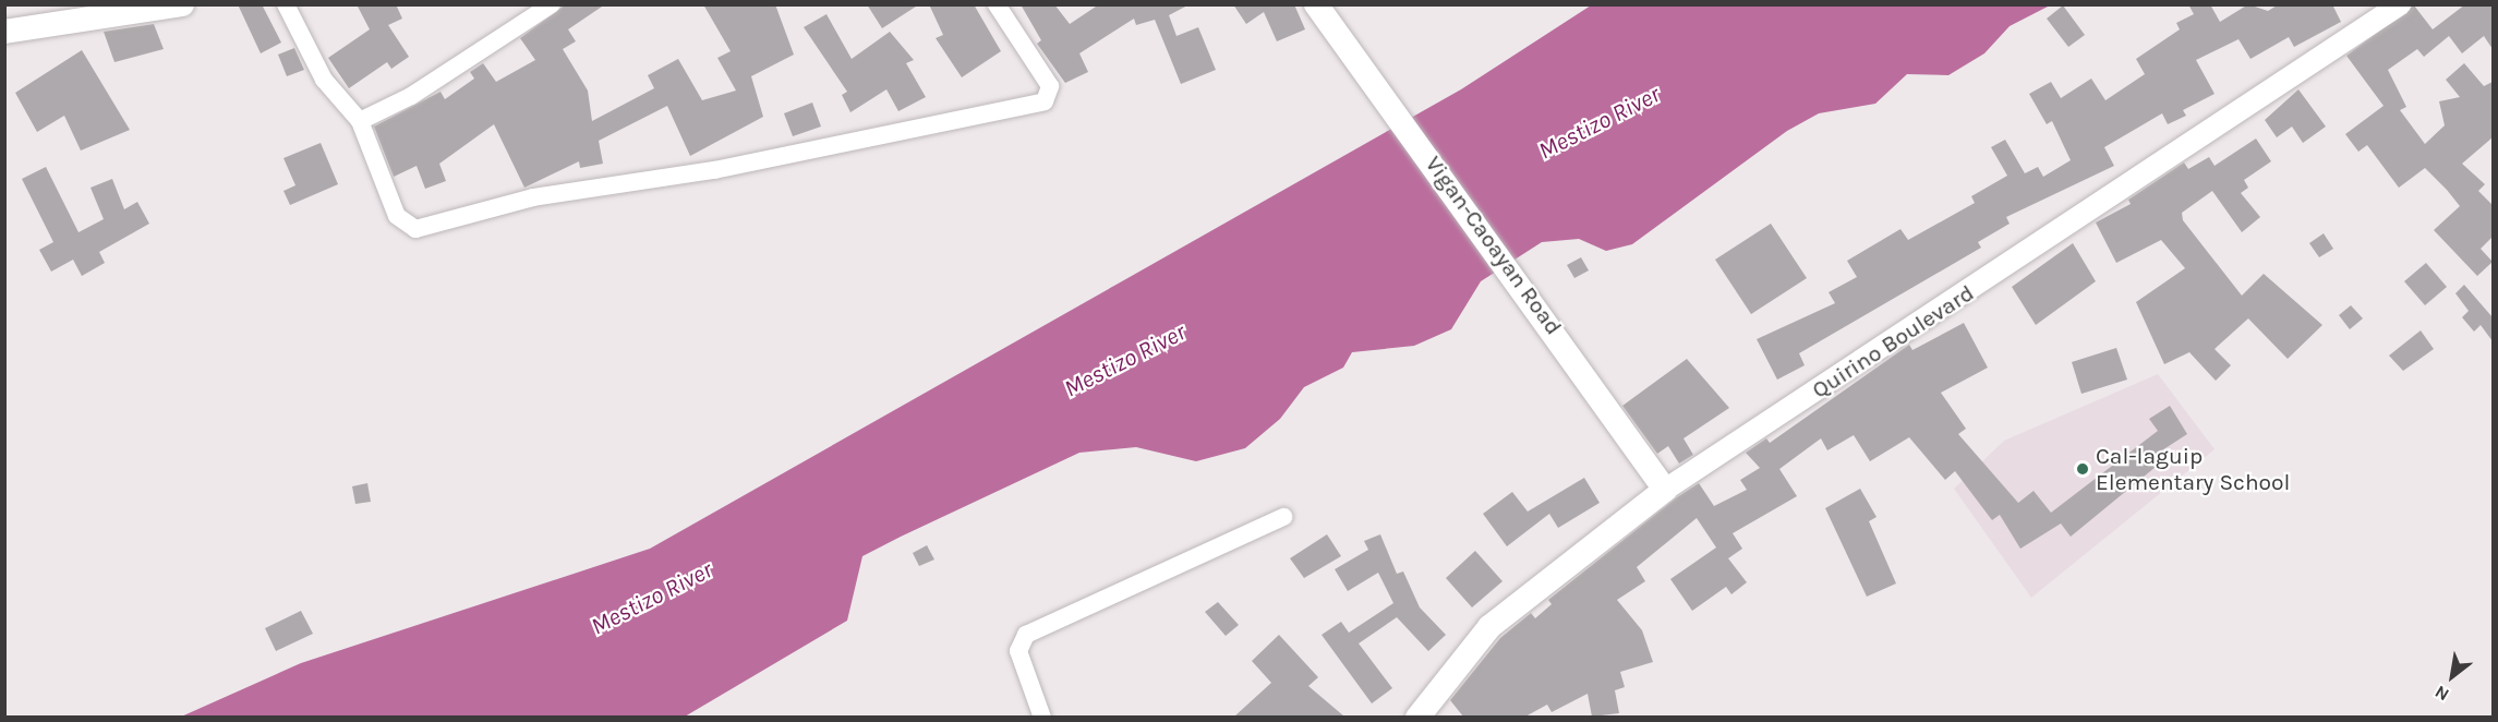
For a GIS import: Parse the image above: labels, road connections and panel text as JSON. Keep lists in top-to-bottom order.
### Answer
{
  "streets": {
    "main road": ["Vigan-Caoayan Road", "Quirino Boulevard"]
  },
  "crossings": [
    ["Vigan-Caoayan Road", "Quirino Boulevard"]
  ],
  "water": ["Mestizo River"],
  "places": ["Cal-laguip Elementary School"],
  "north": "bottom left"
}
